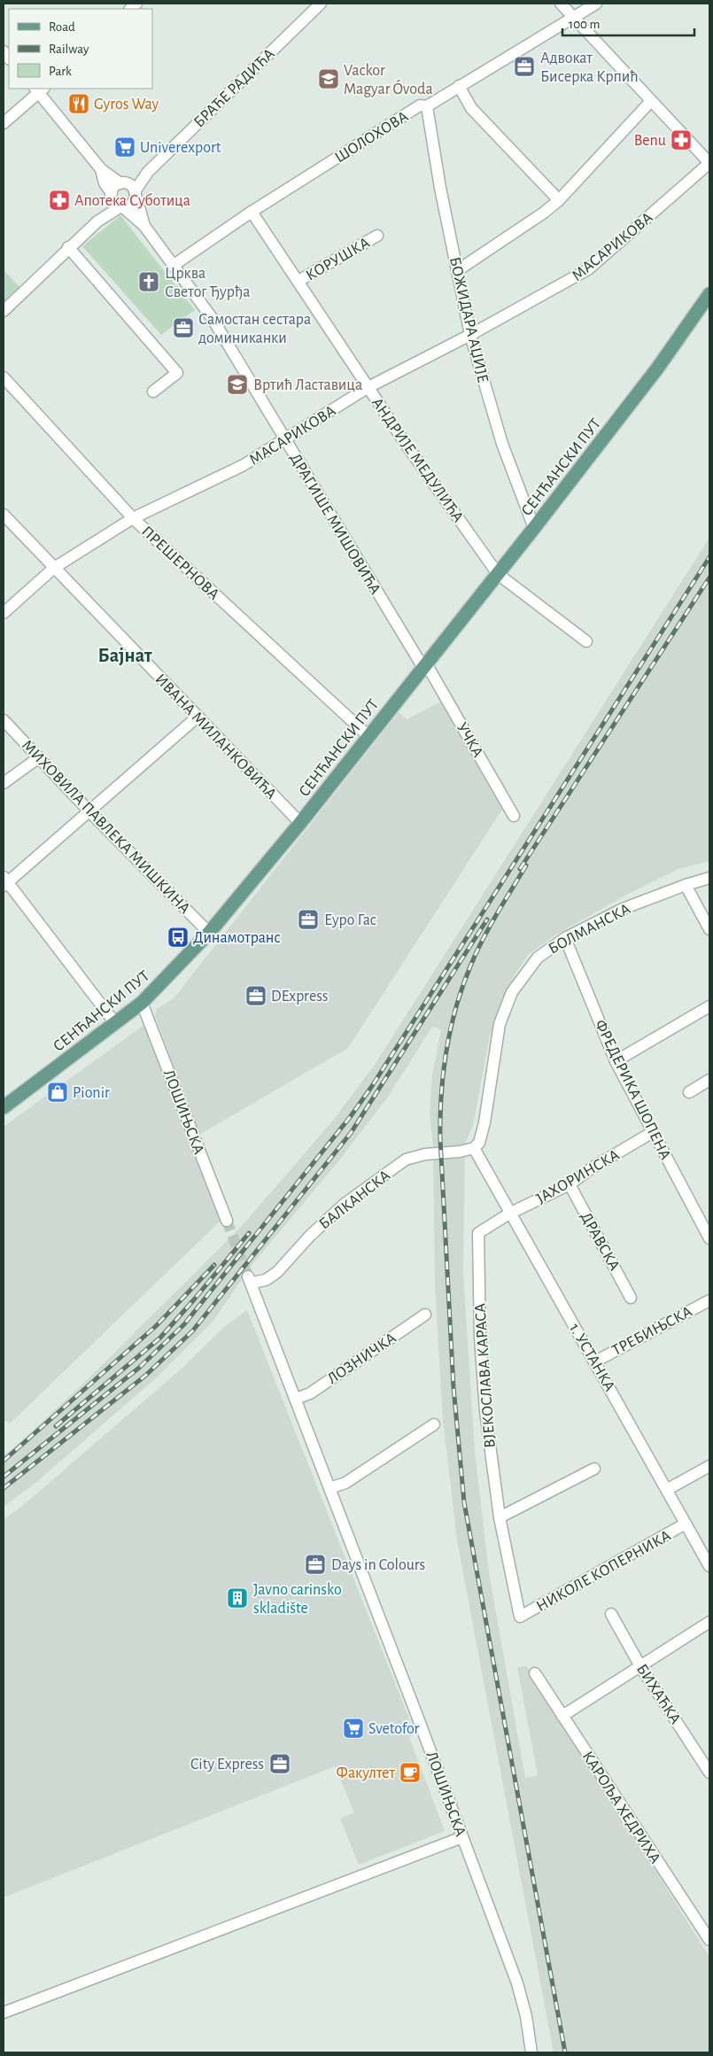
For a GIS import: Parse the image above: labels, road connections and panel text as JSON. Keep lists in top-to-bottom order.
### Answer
{
  "streets": {
    "main road": ["СЕНЋАНСКИ ПУТ"],
    "street": [
      "БРАЋЕ РАДИЋА",
      "ШОЛОХОВА",
      "МАСАРИКОВА",
      "КОРУШКА",
      "БОЖИДАРА АЏИЈЕ",
      "АНДРИЈЕ МЕДУЛИЋА",
      "ДРАГИШЕ МИШОВИЋА",
      "ПРЕШЕРНОВА",
      "ИВАНА МИЛАНКОВИЋА",
      "УЧКА",
      "МИХОВИЛА ПАВЛЕКА МИШКИНА",
      "БОЛМАНСКА",
      "ФРЕДЕРИКА ШОПЕНА",
      "ЛОШИЊСКА",
      "ЈАХОРИНСКА",
      "БАЛКАНСКА",
      "ДРАВСКА",
      "ТРЕБИЊСКА",
      "1. УСТАНКА",
      "ЛОЗНИЧКА",
      "ВЈЕКОСЛАВА КАРАСА",
      "НИКОЛЕ КОПЕРНИКА",
      "БИХАЋКА",
      "КАРОЉА ХЕДРИХА"
    ]
  },
  "crossings": [
    ["БРАЋЕ РАДИЋА", "ДРАГИШЕ МИШОВИЋА"],
    ["ШОЛОХОВА", "БОЖИДАРА АЏИЈЕ"],
    ["ШОЛОХОВА", "АНДРИЈЕ МЕДУЛИЋА"],
    ["ШОЛОХОВА", "ДРАГИШЕ МИШОВИЋА"],
    ["МАСАРИКОВА", "БОЖИДАРА АЏИЈЕ"],
    ["МАСАРИКОВА", "АНДРИЈЕ МЕДУЛИЋА"],
    ["МАСАРИКОВА", "ДРАГИШЕ МИШОВИЋА"],
    ["МАСАРИКОВА", "ПРЕШЕРНОВА"],
    ["МАСАРИКОВА", "ИВАНА МИЛАНКОВИЋА"],
    ["КОРУШКА", "АНДРИЈЕ МЕДУЛИЋА"],
    ["БОЖИДАРА АЏИЈЕ", "СЕНЋАНСКИ ПУТ"],
    ["АНДРИЈЕ МЕДУЛИЋА", "СЕНЋАНСКИ ПУТ"],
    ["СЕНЋАНСКИ ПУТ", "ДРАГИШЕ МИШОВИЋА"],
    ["СЕНЋАНСКИ ПУТ", "ПРЕШЕРНОВА"],
    ["СЕНЋАНСКИ ПУТ", "ИВАНА МИЛАНКОВИЋА"],
    ["СЕНЋАНСКИ ПУТ", "УЧКА"],
    ["СЕНЋАНСКИ ПУТ", "МИХОВИЛА ПАВЛЕКА МИШКИНА"],
    ["СЕНЋАНСКИ ПУТ", "ЛОШИЊСКА"],
    ["ДРАГИШЕ МИШОВИЋА", "УЧКА"],
    ["БОЛМАНСКА", "ФРЕДЕРИКА ШОПЕНА"],
    ["БОЛМАНСКА", "БАЛКАНСКА"],
    ["БОЛМАНСКА", "1. УСТАНКА"],
    ["ФРЕДЕРИКА ШОПЕНА", "ЈАХОРИНСКА"],
    ["ЛОШИЊСКА", "БАЛКАНСКА"],
    ["ЛОШИЊСКА", "ЛОЗНИЧКА"],
    ["ЈАХОРИНСКА", "ДРАВСКА"],
    ["ЈАХОРИНСКА", "1. УСТАНКА"],
    ["ЈАХОРИНСКА", "ВЈЕКОСЛАВА КАРАСА"],
    ["БАЛКАНСКА", "1. УСТАНКА"],
    ["ТРЕБИЊСКА", "1. УСТАНКА"],
    ["1. УСТАНКА", "НИКОЛЕ КОПЕРНИКА"],
    ["ВЈЕКОСЛАВА КАРАСА", "НИКОЛЕ КОПЕРНИКА"]
  ],
  "districts": ["Бајнат"],
  "places": {
    "office": [
      "Адвокат Бисерка Крпић",
      "Самостан сестара доминиканки",
      "Еуро Гас",
      "DExpress",
      "Days in Colours",
      "City Express"
    ],
    "school or university": ["Vackor Magyar Óvoda", "Вртић Ластавица"],
    "restaurant": ["Gyros Way"],
    "pharmacy": ["Benu", "Апотека Суботица"],
    "supermarket": ["Univerexport", "Svetofor"],
    "church": ["Црква Светог Ђурђа"],
    "bus stop": ["Динамотранс"],
    "shop": ["Pionir"],
    "building": ["Javno carinsko skladište"],
    "cafe": ["Факултет"]
  },
  "legend": ["Road", "Railway", "Park"],
  "scale_bar": "100 m"
}
